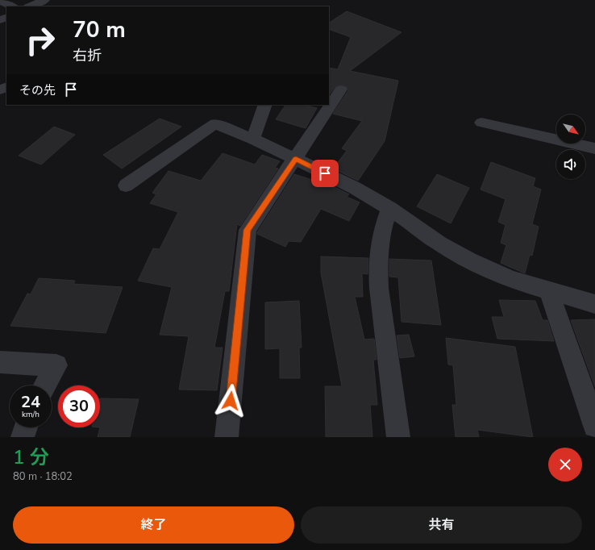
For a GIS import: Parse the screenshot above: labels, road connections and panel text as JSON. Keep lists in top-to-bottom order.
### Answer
{
  "north": "bottom right",
  "page": {
    "turn": ["70 m", "右折"],
    "then": "その先",
    "speed": "24 km/h",
    "limit": "30",
    "heading": ["1 分", "80 m · 18:02"],
    "buttons": ["終了", "共有"]
  }
}
